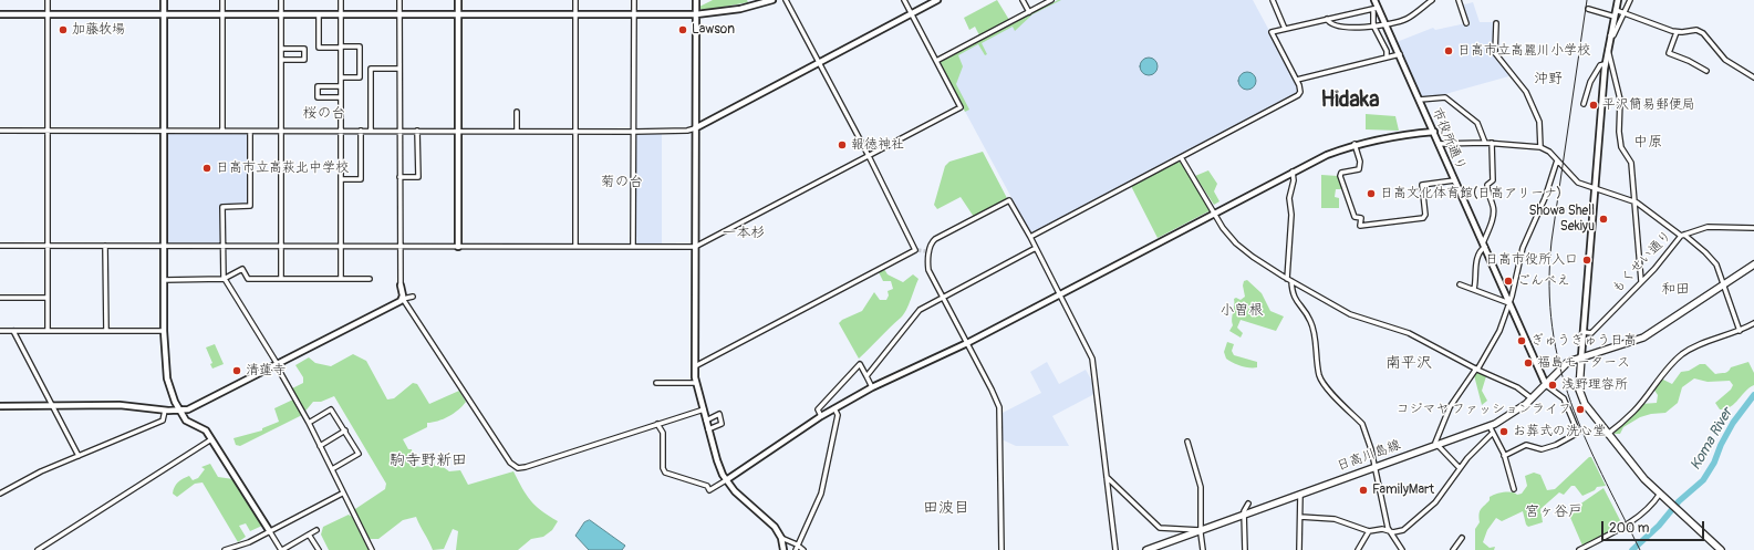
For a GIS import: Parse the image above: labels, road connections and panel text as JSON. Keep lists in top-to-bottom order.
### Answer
{
  "streets": {
    "main road": ["日高川島線"],
    "street": ["市役所通り", "もくせい通り"]
  },
  "crossings": [
    ["市役所通り", "日高川島線"]
  ],
  "districts": [
    "沖野",
    "Hidaka",
    "桜の台",
    "中原",
    "菊の台",
    "一本杉",
    "和田",
    "小曽根",
    "南平沢",
    "駒寺野新田",
    "田波目",
    "宮ヶ谷戸"
  ],
  "water": ["Koma River"],
  "places": [
    "加藤牧場",
    "Lawson",
    "日高市立高麗川小学校",
    "平沢簡易郵便局",
    "報徳神社",
    "日高市立高萩北中学校",
    "日高文化体育館(日高アリーナ)",
    "Showa Shell Sekiyu",
    "日高市役所入口",
    "ごんべえ",
    "ぎゅうぎゅう日高",
    "福島モータース",
    "清蓮寺",
    "浅野理容所",
    "コジマヤ ファッションライフ",
    "お葬式の洗心堂",
    "FamilyMart"
  ],
  "scale_bar": "200 m"
}
